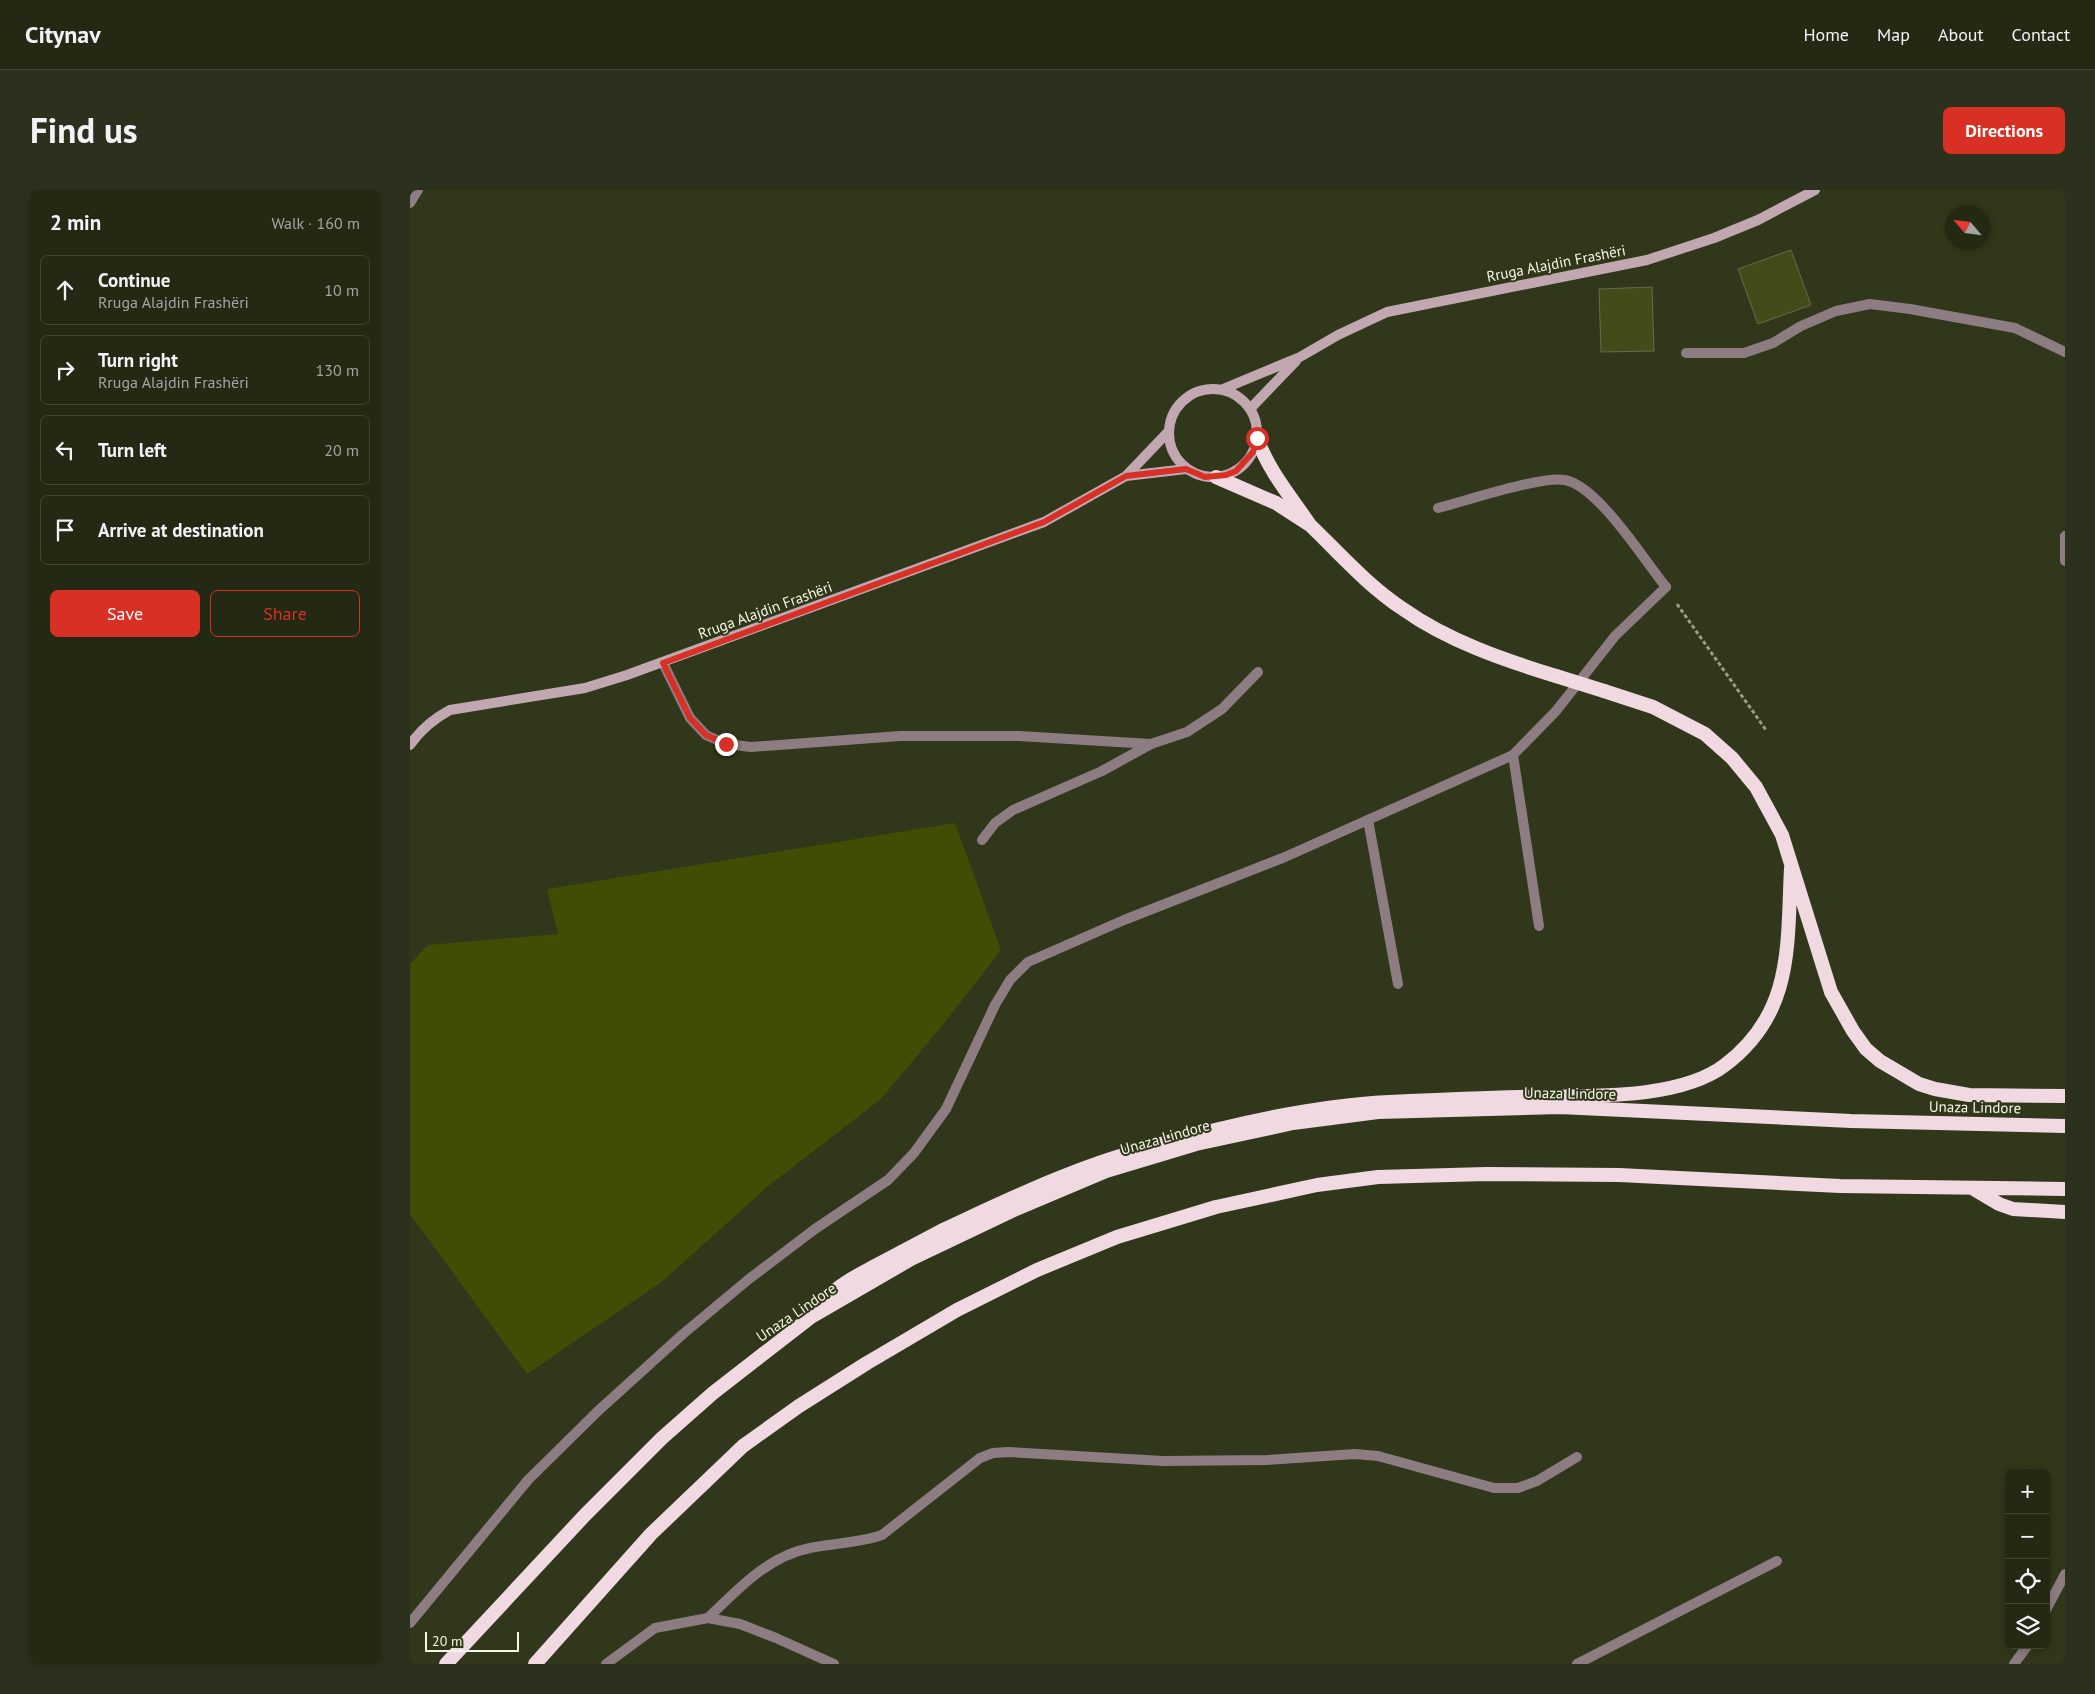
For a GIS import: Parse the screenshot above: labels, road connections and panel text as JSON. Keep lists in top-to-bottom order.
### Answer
{
  "streets": {
    "highway": ["Unaza Lindore"],
    "main road": ["Rruga Alajdin Frashëri"]
  },
  "scale_bar": "20 m",
  "north": "top left",
  "page": {
    "header": "Citynav",
    "nav": [
      "Home",
      "Map",
      "About",
      "Contact"
    ],
    "title": "Find us",
    "buttons": [
      "Directions",
      ["Save", "Share"]
    ],
    "heading": ["2 min", "Walk · 160 m"],
    "list": [
      ["Continue", "Rruga Alajdin Frashëri", "10 m"],
      ["Turn right", "Rruga Alajdin Frashëri", "130 m"],
      ["Turn left", "20 m"],
      "Arrive at destination"
    ],
    "map_buttons": ["+", "−"],
    "scale": "20 m"
  }
}
